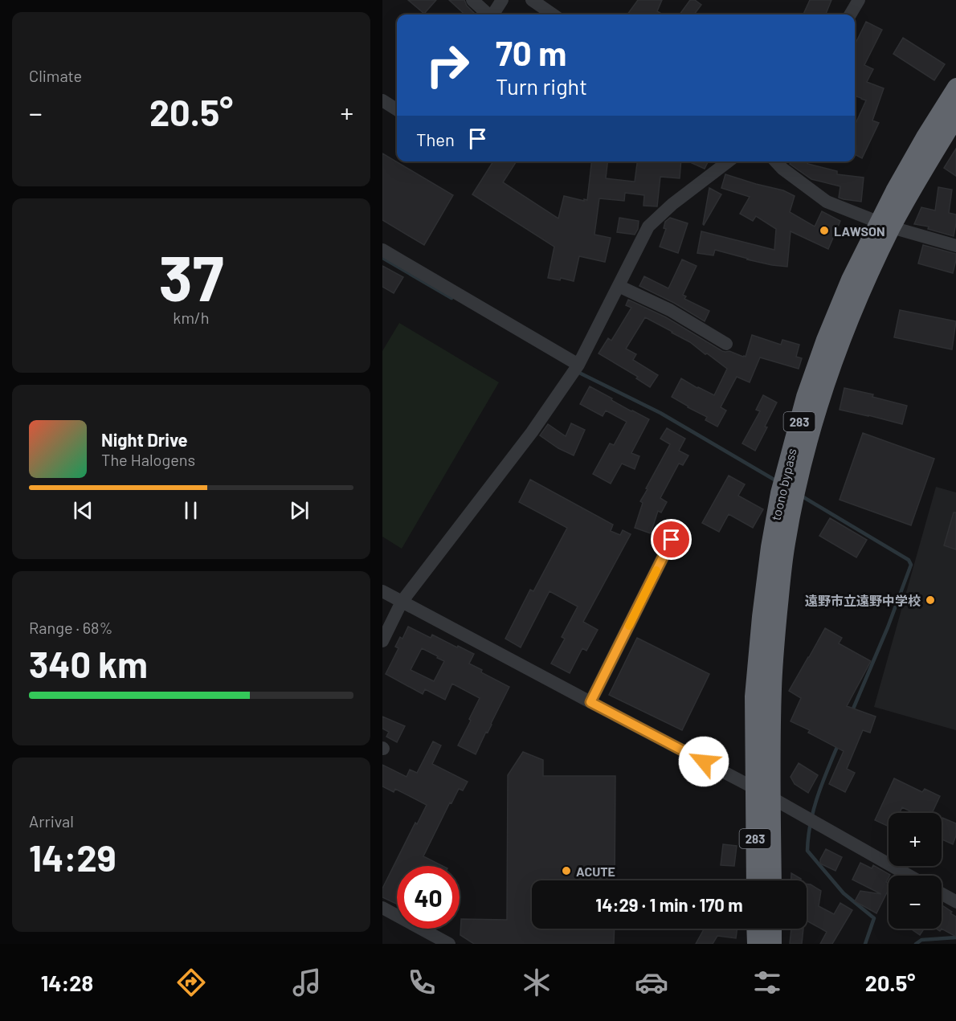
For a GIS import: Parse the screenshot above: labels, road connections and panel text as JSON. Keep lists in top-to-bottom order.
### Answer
{
  "streets": {
    "highway": ["283", "toono bypass"]
  },
  "places": ["LAWSON", "遠野市立遠野中学校", "ACUTE"],
  "page": {
    "tile": [
      "Climate",
      ["37", "km/h"],
      ["Range · 68%", "340 km"],
      ["Arrival", "14:29"]
    ],
    "turn": ["70 m", "Turn right"],
    "heat": ["−", "20.5°", "+"],
    "then": "Then",
    "song": ["Night Drive", "The Halogens"],
    "map_buttons": ["+", "−"],
    "limit": "40",
    "trip": "14:29 · 1 min · 170 m",
    "tabs": ["14:28", "20.5°"]
  }
}
